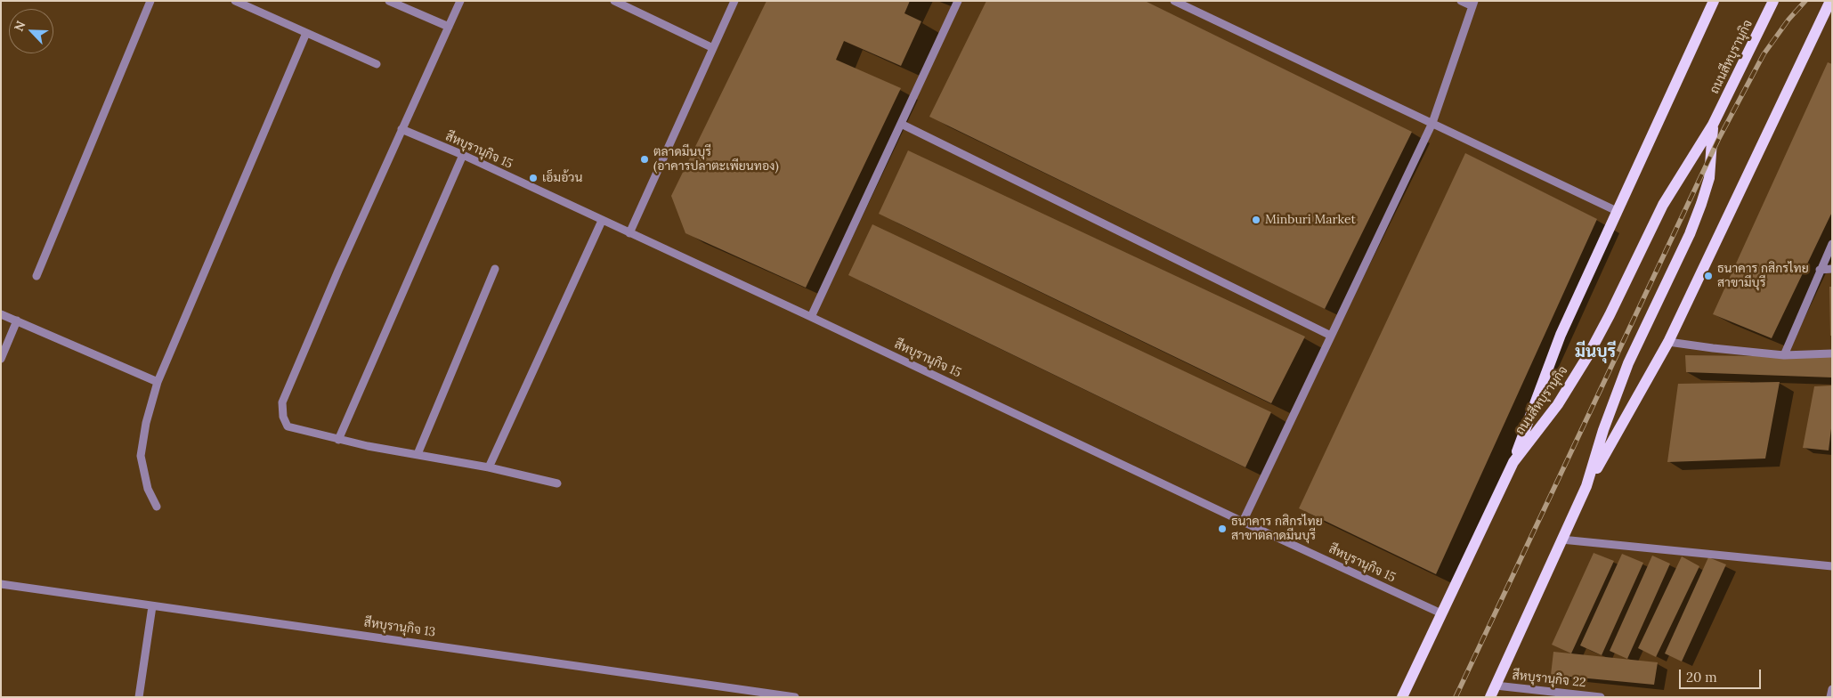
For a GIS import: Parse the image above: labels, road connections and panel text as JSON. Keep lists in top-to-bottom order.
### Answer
{
  "streets": {
    "main road": ["ถนนสีหบุรานุกิจ"],
    "street": ["สีหบุรานุกิจ 15", "สีหบุรานุกิจ 13", "สีหบุรานุกิจ 22"]
  },
  "crossings": [
    ["ถนนสีหบุรานุกิจ", "สีหบุรานุกิจ 15"],
    ["ถนนสีหบุรานุกิจ", "สีหบุรานุกิจ 22"]
  ],
  "districts": ["มีนบุรี"],
  "places": [
    "ตลาดมีนบุรี (อาคารปลาตะเพียนทอง)",
    "เอ็มอ้วน",
    "Minburi Market",
    "ธนาคาร กสิกรไทย สาขามีบุรี",
    "ธนาคาร กสิกรไทย สาขาตลาดมีนบุรี"
  ],
  "scale_bar": "20 m",
  "north": "top left"
}
